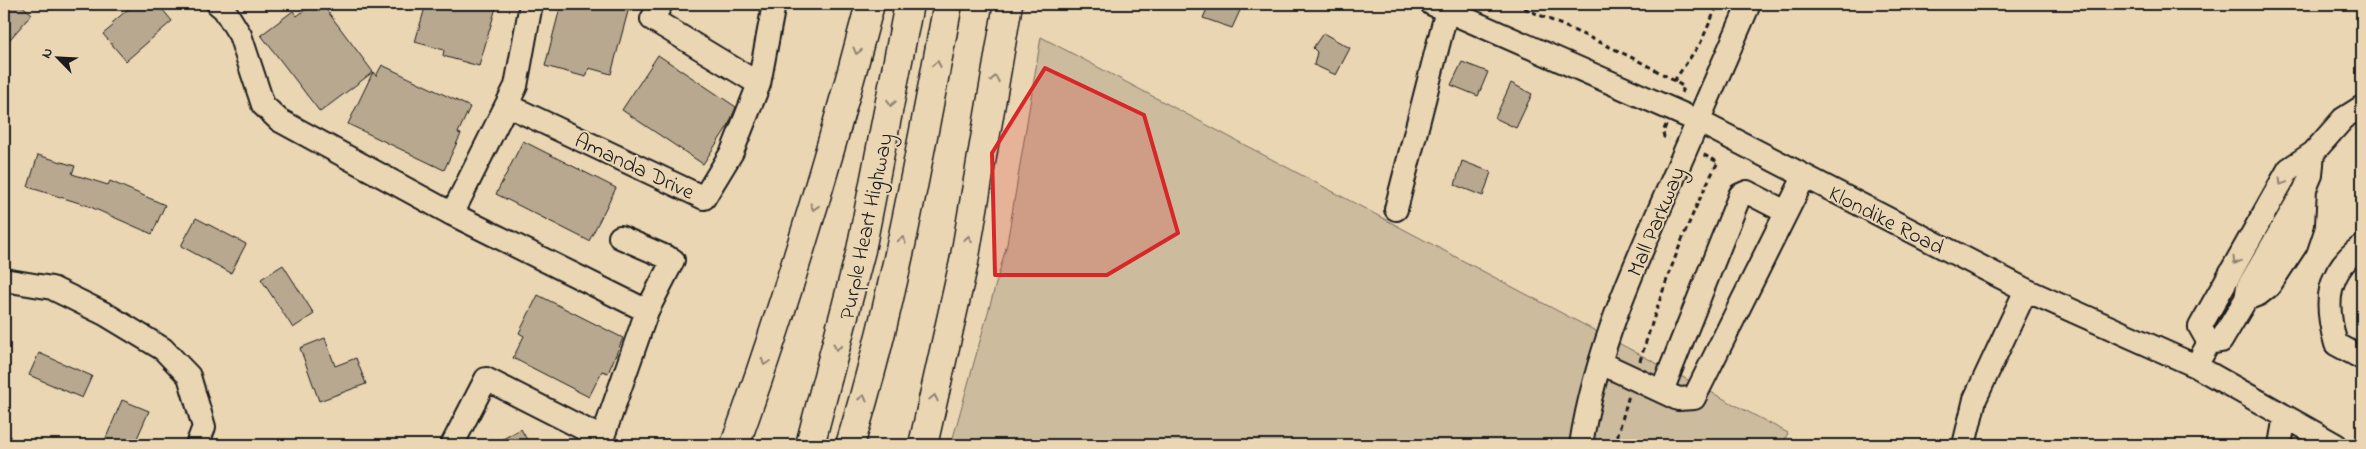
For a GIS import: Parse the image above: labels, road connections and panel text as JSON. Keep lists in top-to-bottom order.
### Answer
{
  "streets": {
    "highway": ["Purple Heart Highway"],
    "street": ["Amanda Drive", "Klondike Road", "Mall Parkway"]
  },
  "crossings": [
    ["Klondike Road", "Mall Parkway"]
  ],
  "north": "top left"
}
